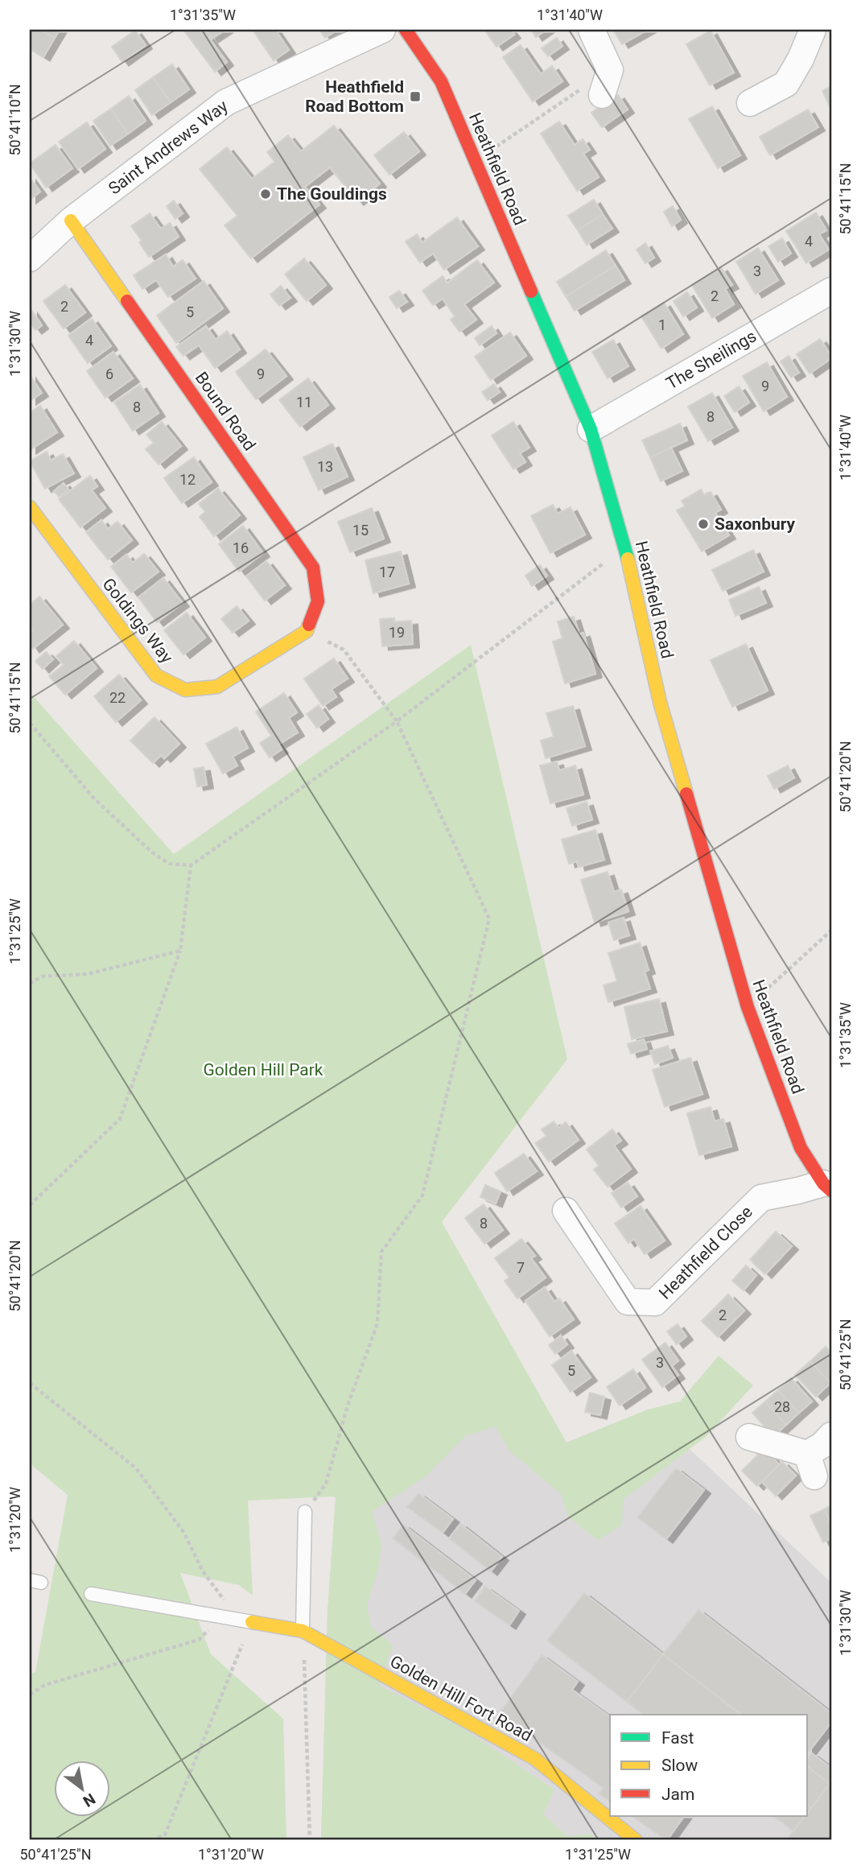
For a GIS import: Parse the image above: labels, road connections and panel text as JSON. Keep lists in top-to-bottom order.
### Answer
{
  "streets": {
    "street": [
      "Saint Andrews Way",
      "Heathfield Road",
      "The Sheilings",
      "Bound Road",
      "Goldings Way",
      "Heathfield Close",
      "Golden Hill Fort Road"
    ]
  },
  "crossings": [
    ["Saint Andrews Way", "Bound Road"],
    ["Heathfield Road", "The Sheilings"],
    ["Heathfield Road", "Heathfield Close"],
    ["Bound Road", "Goldings Way"]
  ],
  "parks": ["Golden Hill Park"],
  "places": {
    "transit": ["Heathfield Road Bottom"],
    "other": ["The Gouldings", "Saxonbury"]
  },
  "house_numbers": [
    "4",
    "3",
    "2",
    "2",
    "5",
    "1",
    "4",
    "6",
    "9",
    "9",
    "11",
    "8",
    "8",
    "13",
    "12",
    "15",
    "16",
    "17",
    "19",
    "22",
    "8",
    "7",
    "2",
    "3",
    "5",
    "28"
  ],
  "legend": ["Fast", "Slow", "Jam"],
  "north": "bottom right",
  "coordinates": [
    "1°31'35\"W",
    "1°31'40\"W",
    "50°41'10\"N",
    "50°41'15\"N",
    "1°31'30\"W",
    "50°41'20\"N",
    "1°31'25\"W",
    "50°41'25\"N",
    "1°31'20\"W"
  ]
}
